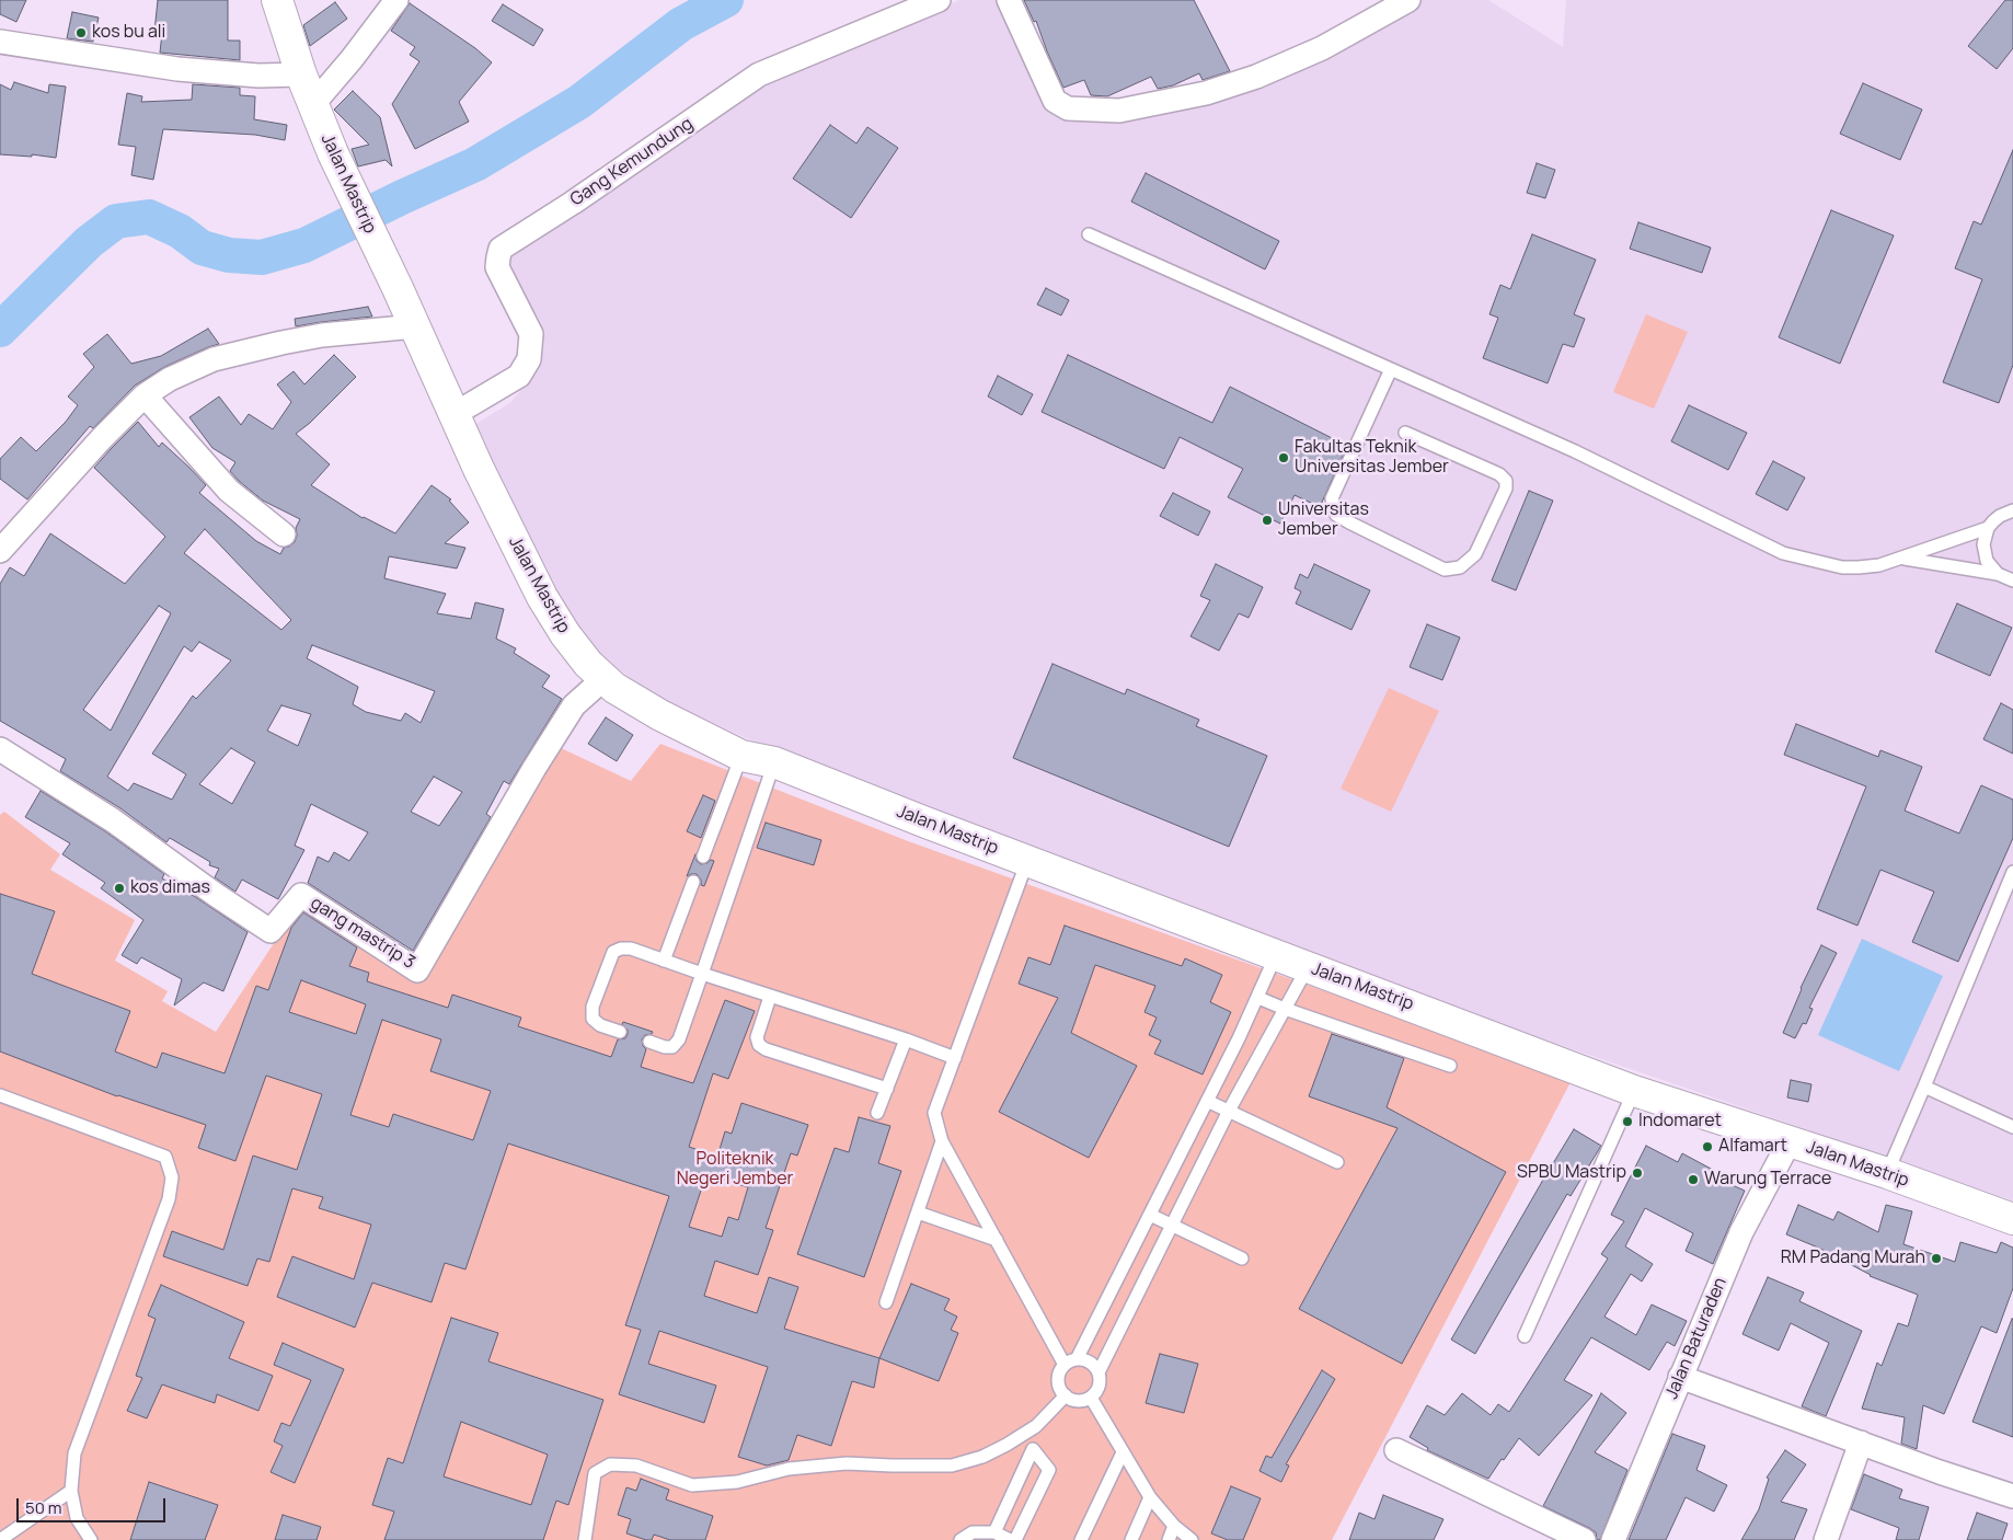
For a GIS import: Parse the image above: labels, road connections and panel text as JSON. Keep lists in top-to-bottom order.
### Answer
{
  "streets": {
    "main road": ["Jalan Mastrip"],
    "street": ["Gang Kemundung", "gang mastrip 3", "Jalan Baturaden"]
  },
  "crossings": [
    ["Gang Kemundung", "Jalan Mastrip"],
    ["Jalan Mastrip", "gang mastrip 3"],
    ["Jalan Mastrip", "Jalan Baturaden"]
  ],
  "parks": ["Politeknik Negeri Jember"],
  "places": [
    "kos bu ali",
    "Fakultas Teknik Universitas Jember",
    "Universitas Jember",
    "kos dimas",
    "Indomaret",
    "Alfamart",
    "SPBU Mastrip",
    "Warung Terrace",
    "RM Padang Murah"
  ],
  "scale_bar": "50 m"
}
